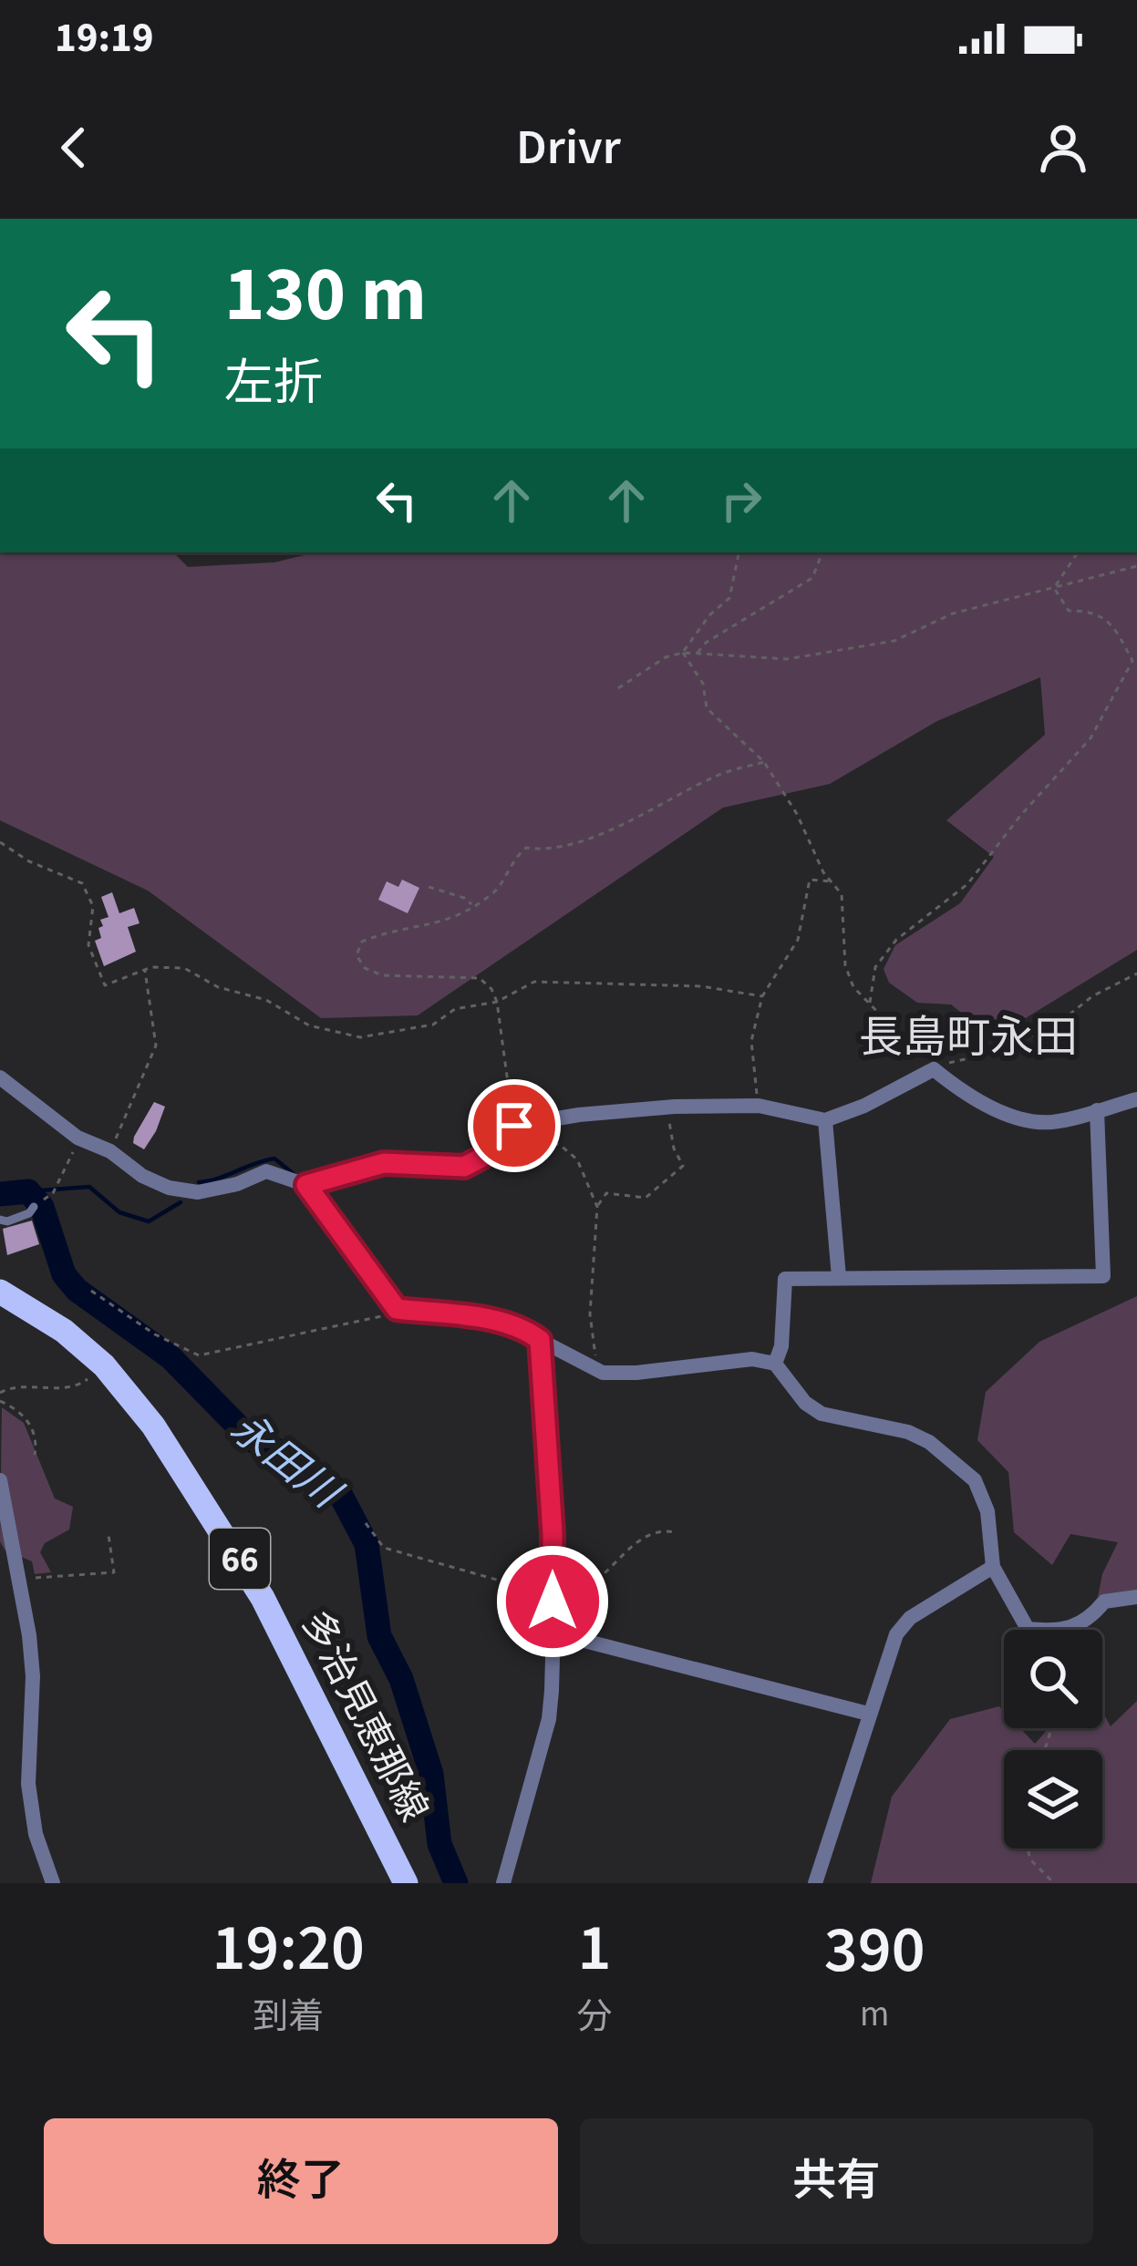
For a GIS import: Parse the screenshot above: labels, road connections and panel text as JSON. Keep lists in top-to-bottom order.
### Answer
{
  "streets": {
    "main road": ["66", "多治見恵那線"]
  },
  "districts": ["長島町永田"],
  "water": ["永田川"],
  "page": {
    "status": "19:19",
    "header": "Drivr",
    "turn": ["130 m", "左折"],
    "eta": [
      "19:20",
      "到着",
      "1",
      "分",
      "390",
      "m"
    ],
    "buttons": ["終了", "共有"]
  }
}
